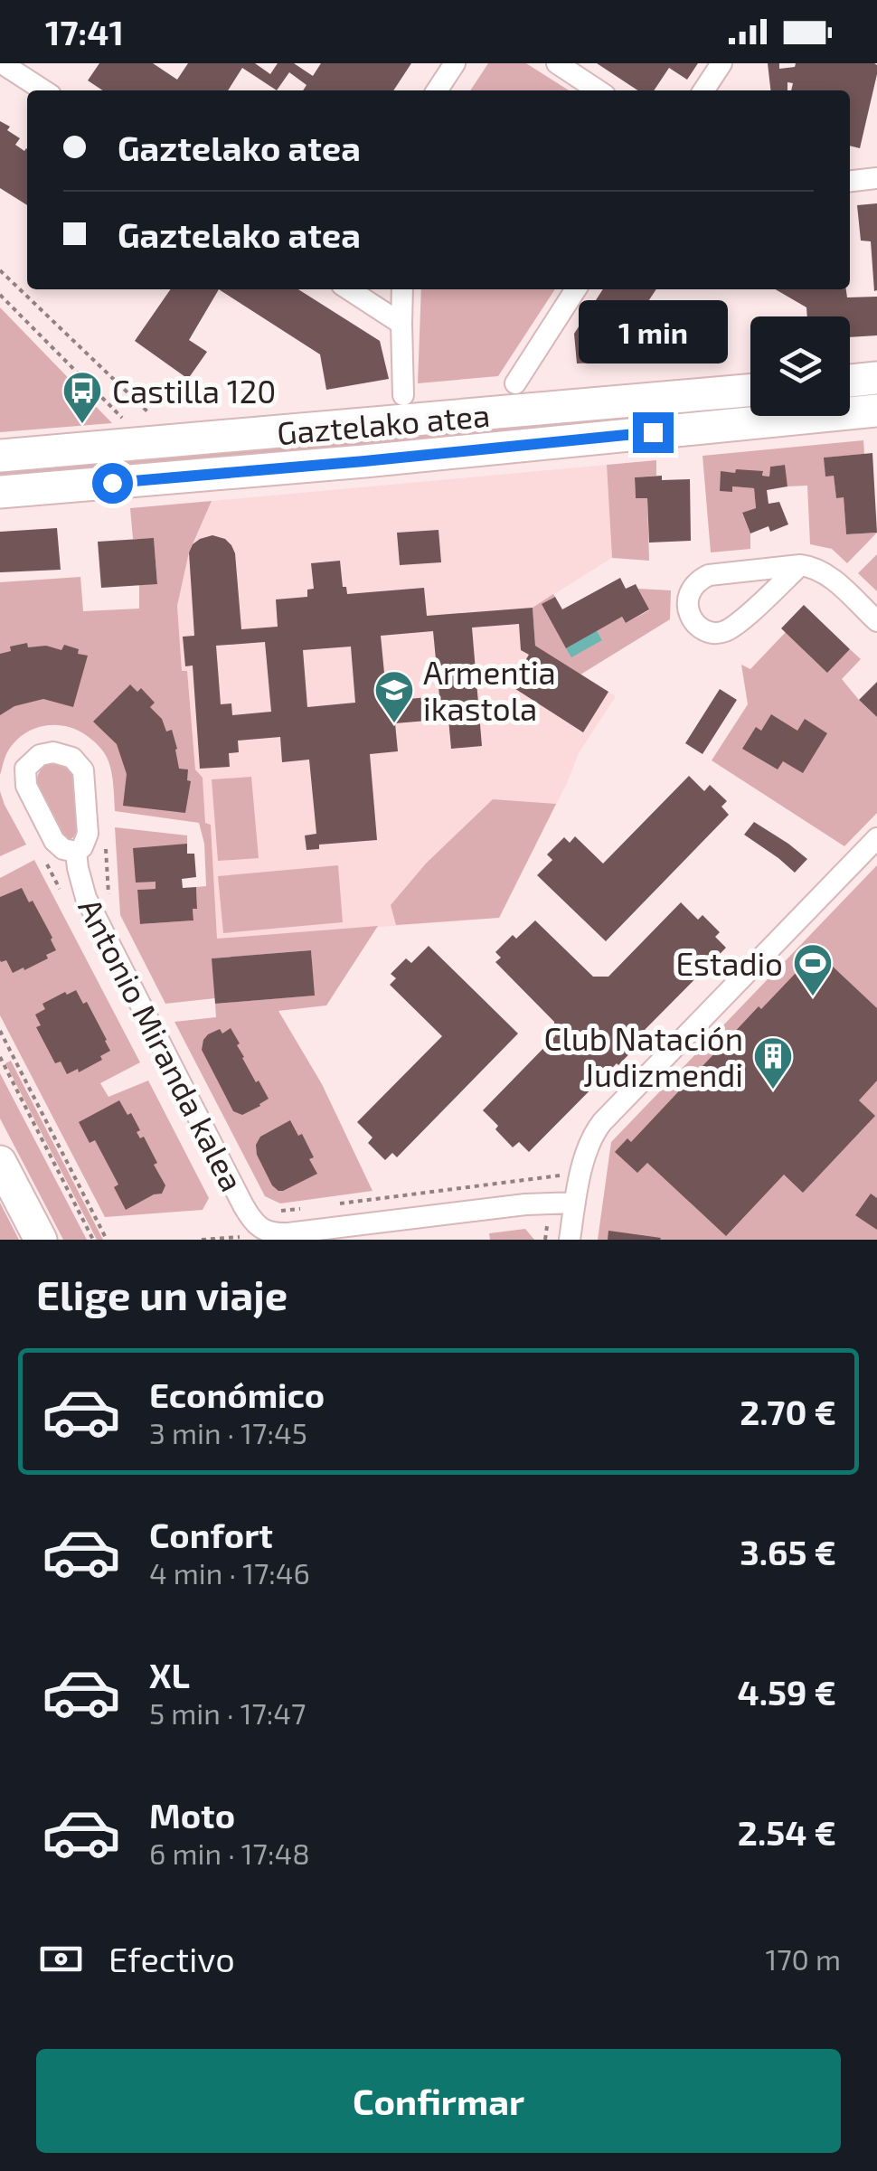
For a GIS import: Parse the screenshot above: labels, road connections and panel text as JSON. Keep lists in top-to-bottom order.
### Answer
{
  "streets": {
    "main road": ["Gaztelako atea"],
    "street": ["Antonio Miranda kalea"]
  },
  "places": {
    "bus stop": ["Castilla 120"],
    "school or university": ["Armentia ikastola"],
    "sports": ["Estadio"],
    "building": ["Club Natación Judizmendi"]
  },
  "page": {
    "status": "17:41",
    "banner": ["Gaztelako atea", "Gaztelako atea"],
    "bubble": "1 min",
    "heading": "Elige un viaje",
    "list": [
      {
        "name": "Económico",
        "note": "3 min · 17:45",
        "value": "2.70 €"
      },
      {
        "name": "Confort",
        "note": "4 min · 17:46",
        "value": "3.65 €"
      },
      {
        "name": "XL",
        "note": "5 min · 17:47",
        "value": "4.59 €"
      },
      {
        "name": "Moto",
        "note": "6 min · 17:48",
        "value": "2.54 €"
      }
    ],
    "pay": ["Efectivo", "170 m"],
    "buttons": "Confirmar"
  }
}
